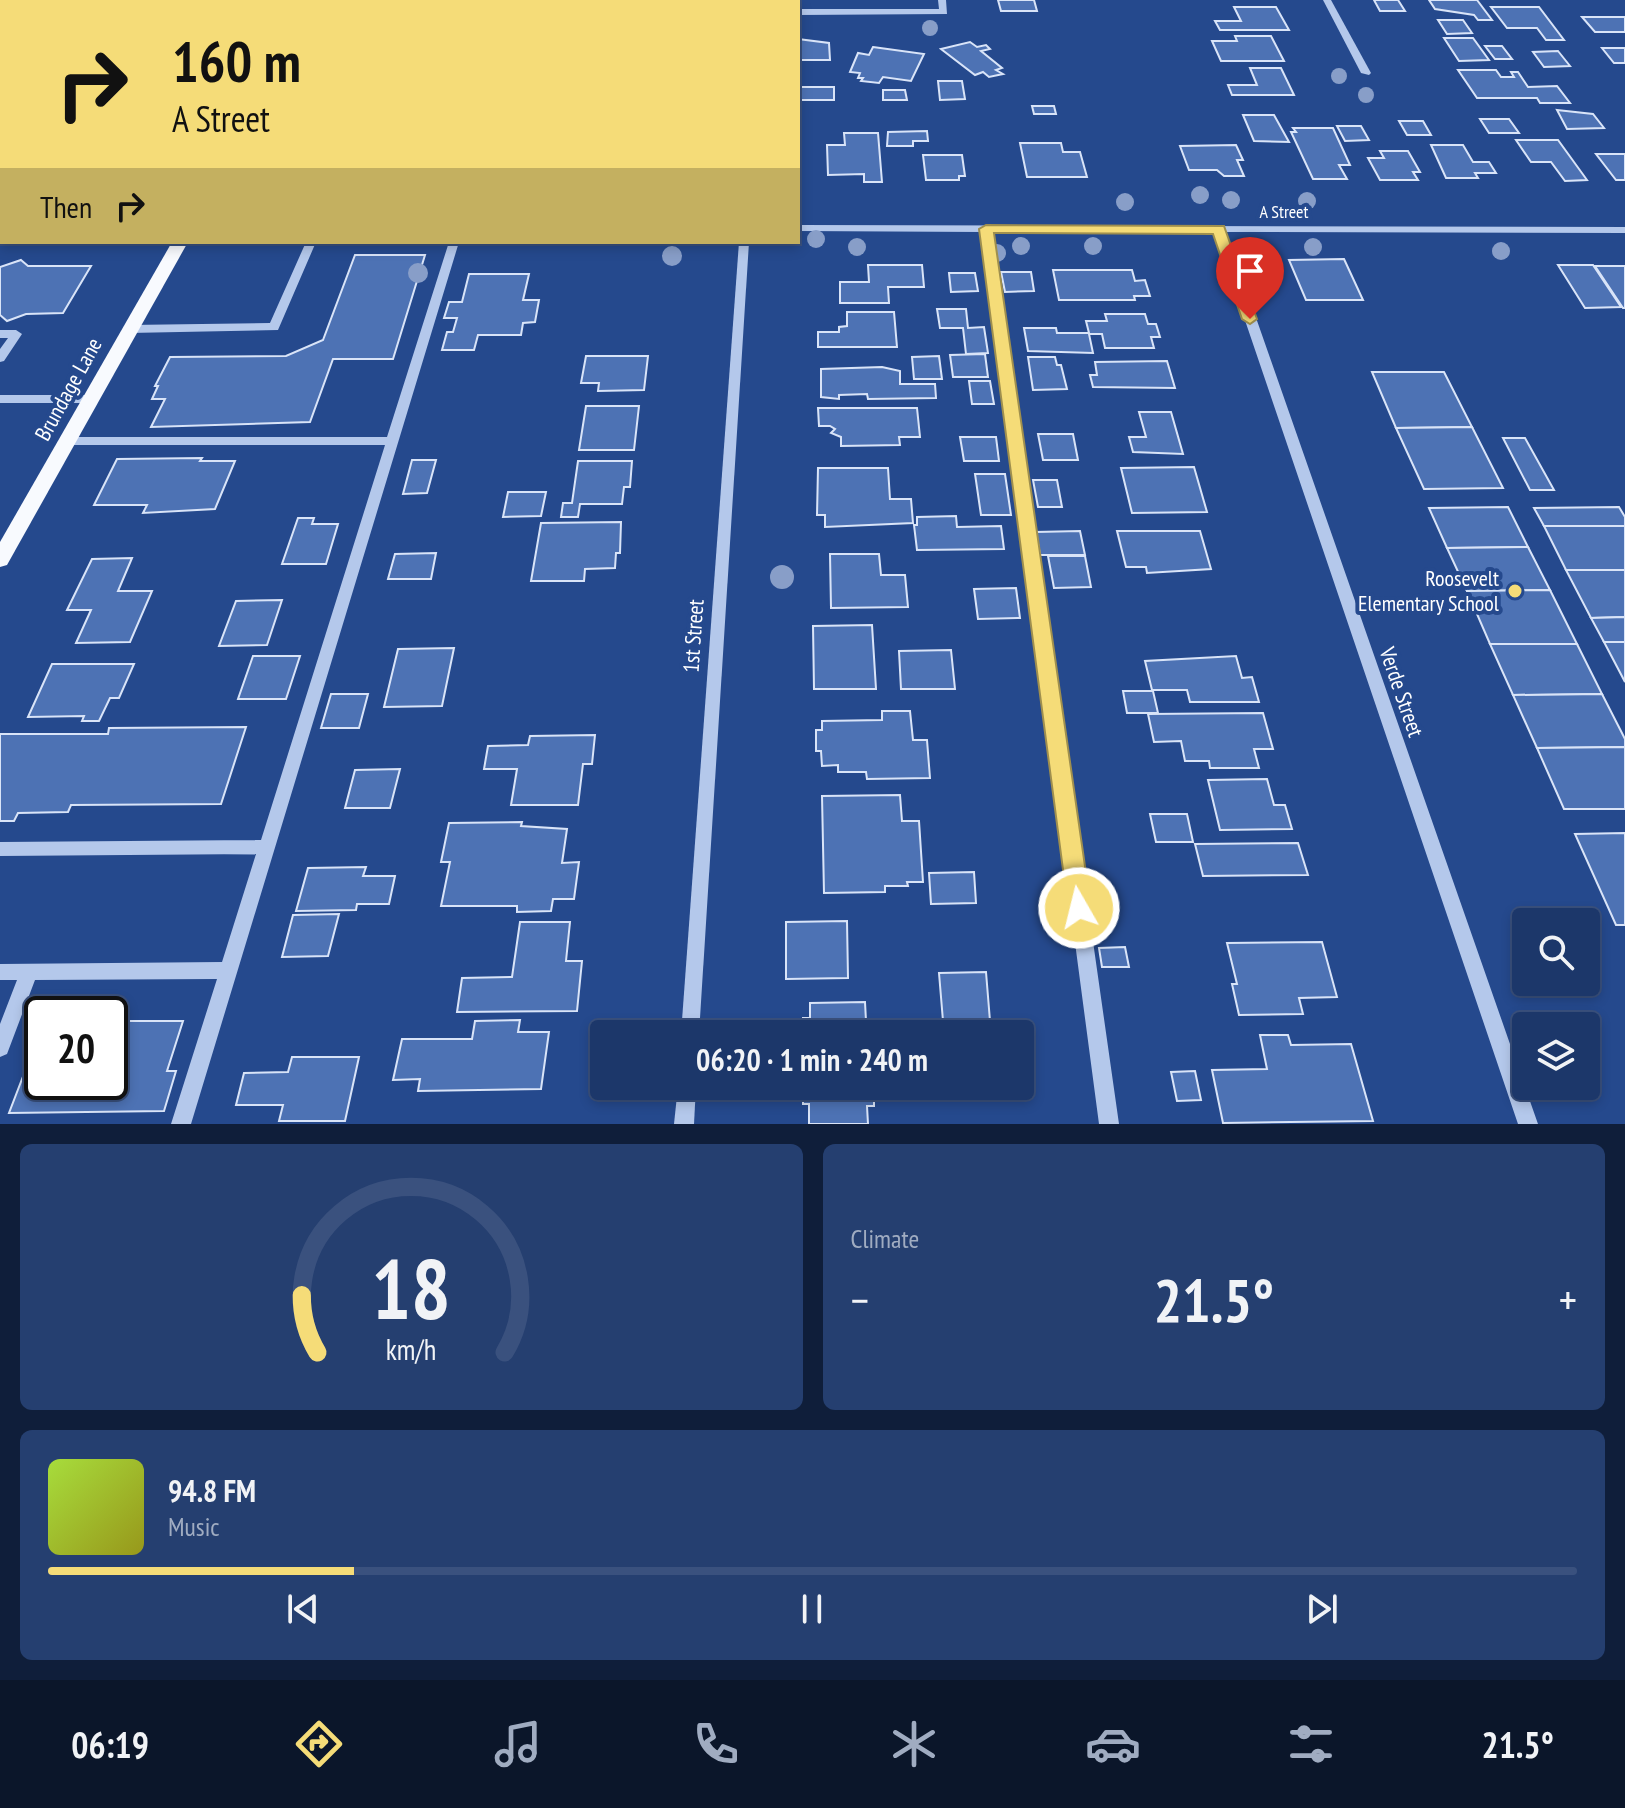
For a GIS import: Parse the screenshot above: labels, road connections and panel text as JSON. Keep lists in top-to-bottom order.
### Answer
{
  "streets": {
    "main road": ["Brundage Lane"],
    "street": ["A Street", "1st Street", "Verde Street"]
  },
  "crossings": [
    ["A Street", "Verde Street"]
  ],
  "places": ["Roosevelt Elementary School"],
  "page": {
    "turn": ["160 m", "A Street"],
    "then": "Then",
    "limit": "20",
    "trip": "06:20 · 1 min · 240 m",
    "tile": "Climate",
    "heat": ["−", "21.5°", "+"],
    "song": ["94.8 FM", "Music"],
    "tabs": ["06:19", "21.5°"],
    "gauge": ["18", "km/h"]
  }
}
